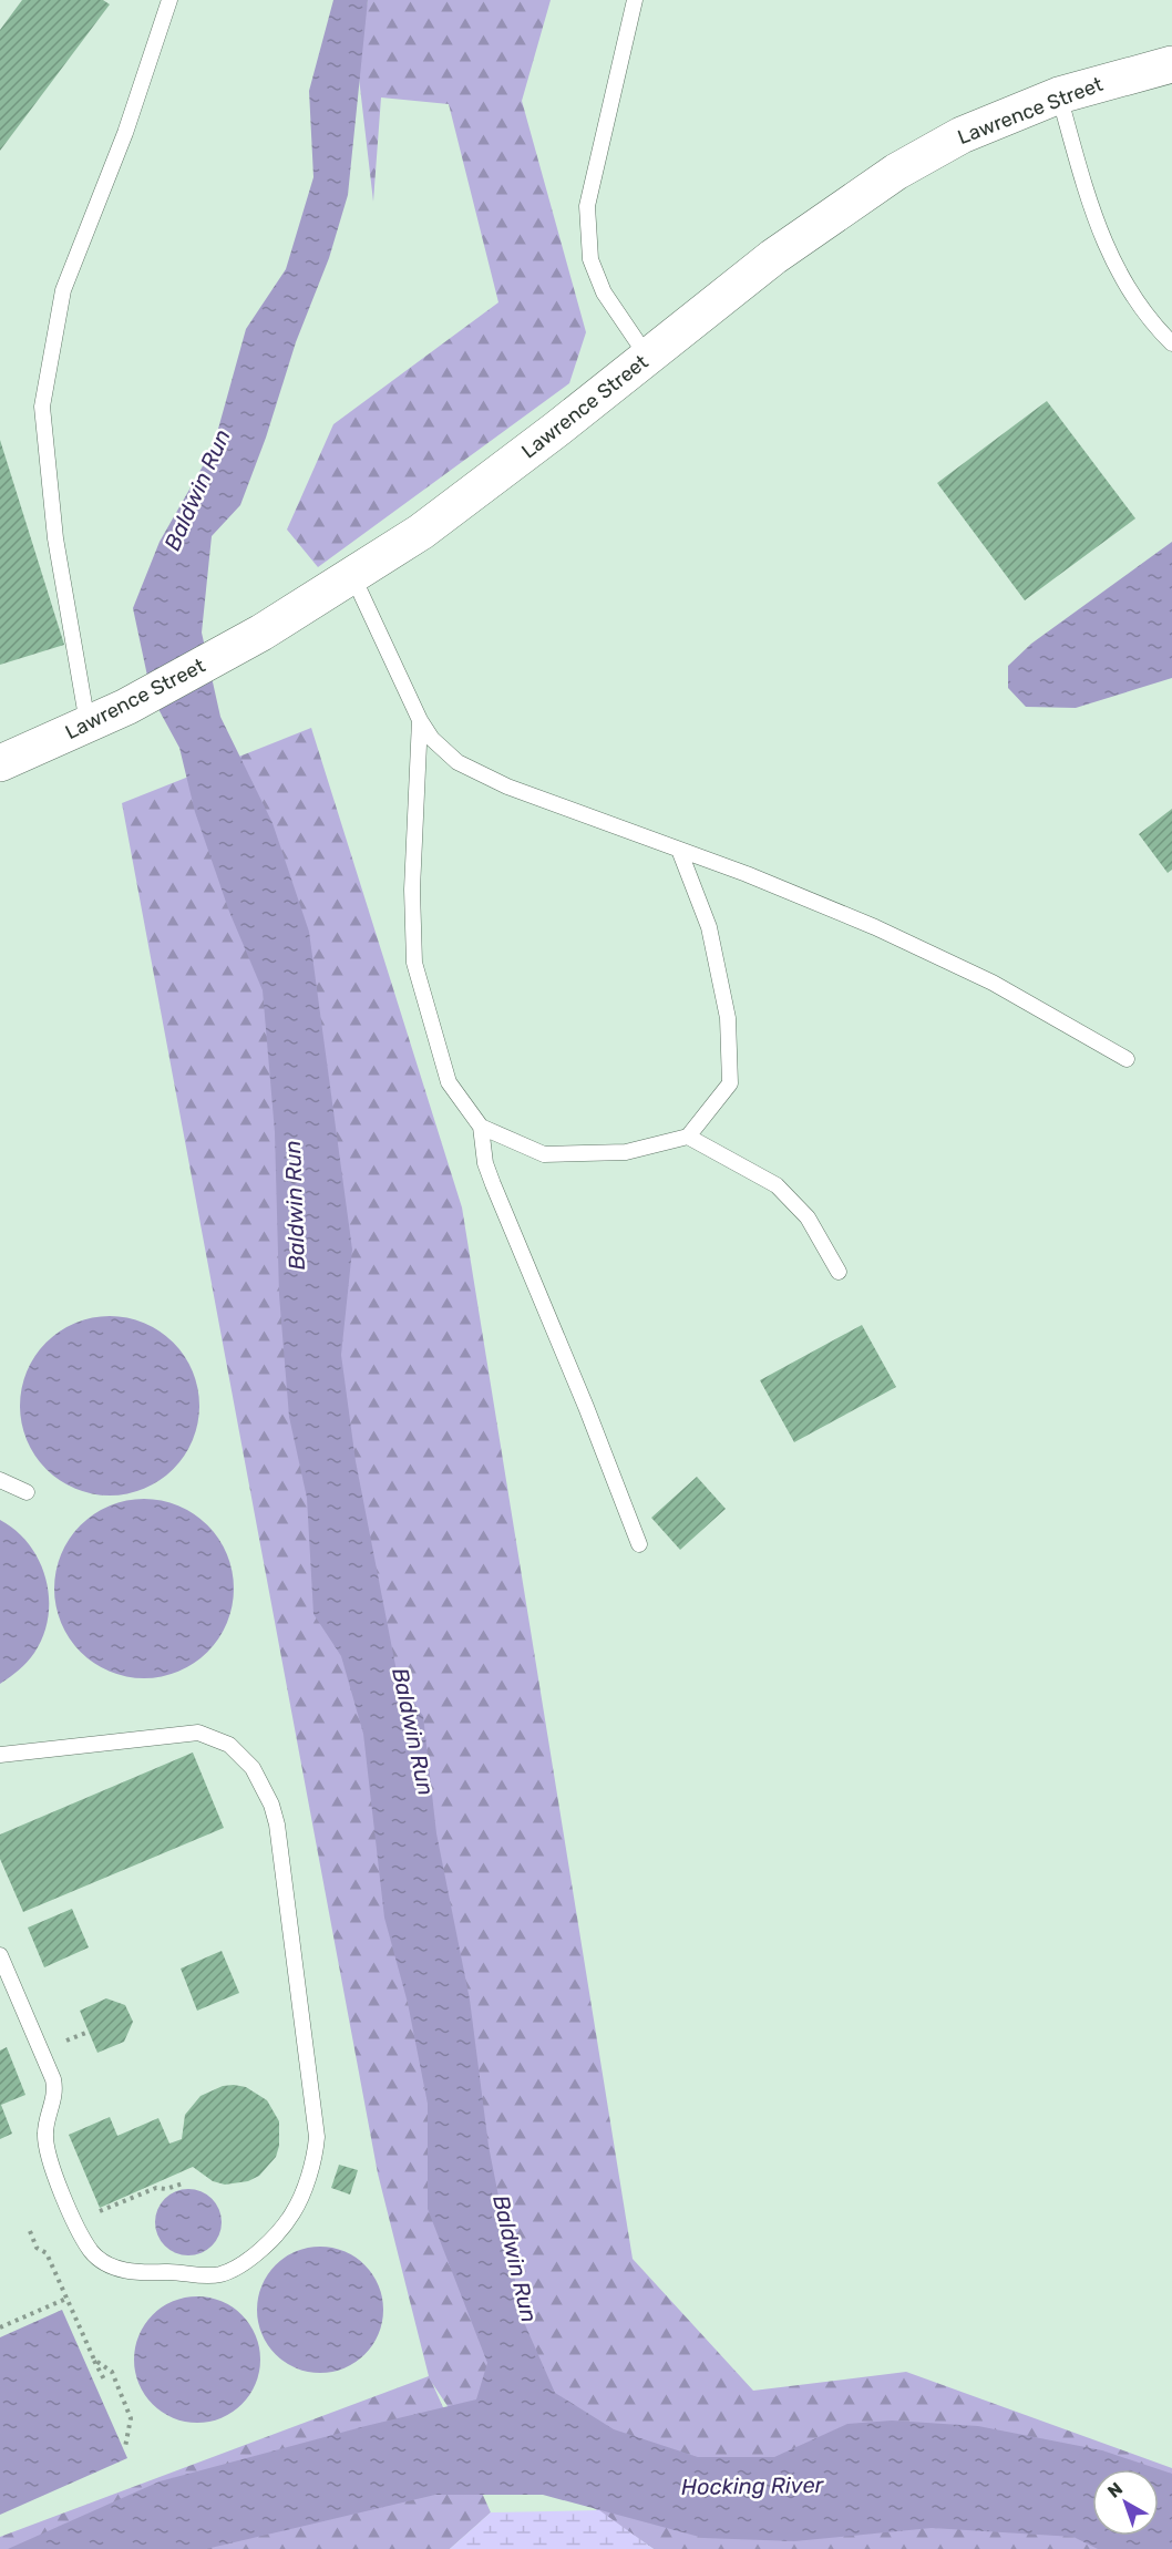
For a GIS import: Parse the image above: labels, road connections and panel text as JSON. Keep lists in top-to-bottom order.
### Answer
{
  "streets": {
    "street": ["Lawrence Street"]
  },
  "water": ["Baldwin Run", "Hocking River"],
  "north": "top left"
}
